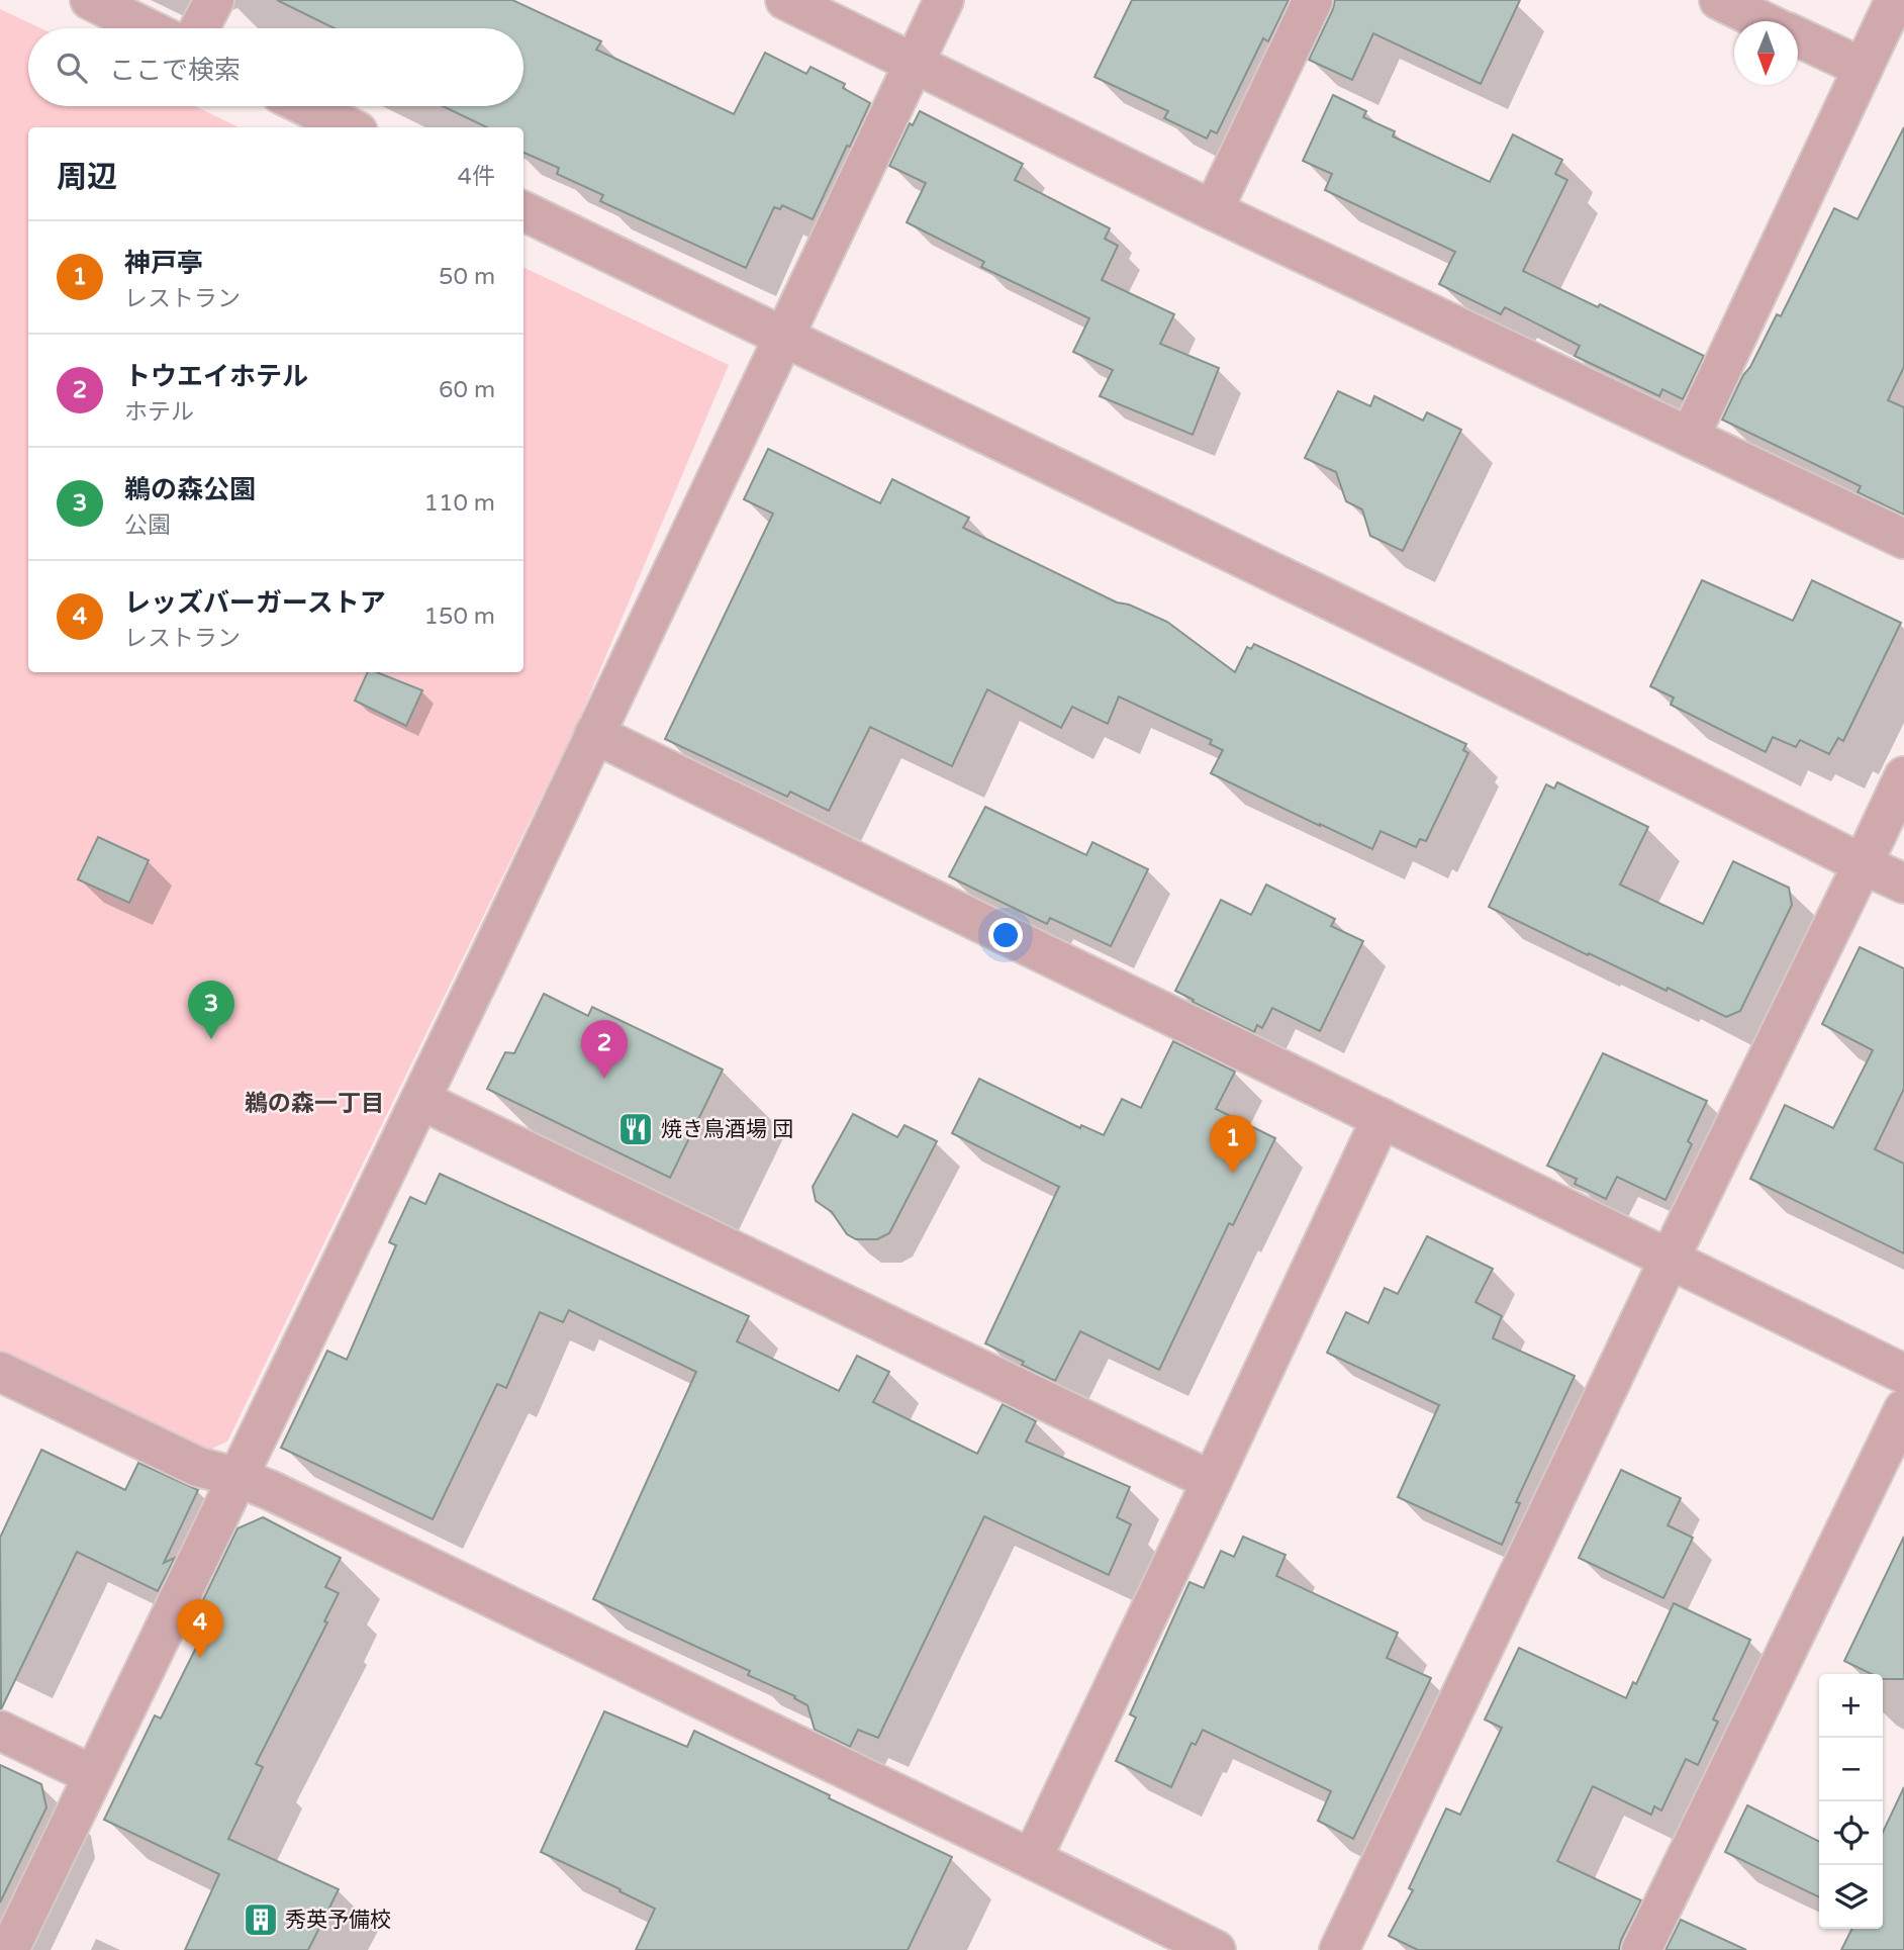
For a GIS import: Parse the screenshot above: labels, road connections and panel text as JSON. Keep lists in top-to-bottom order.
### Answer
{
  "districts": ["鵜の森一丁目"],
  "places": {
    "restaurant": ["焼き鳥酒場 団"],
    "building": ["秀英予備校"]
  },
  "north": "bottom",
  "page": {
    "search": "ここで検索",
    "heading": ["周辺", "4件"],
    "list": [
      {
        "mark": "1",
        "name": "神戸亭",
        "note": "レストラン",
        "value": "50 m"
      },
      {
        "mark": "2",
        "name": "トウエイホテル",
        "note": "ホテル",
        "value": "60 m"
      },
      {
        "mark": "3",
        "name": "鵜の森公園",
        "note": "公園",
        "value": "110 m"
      },
      {
        "mark": "4",
        "name": "レッズバーガーストア",
        "note": "レストラン",
        "value": "150 m"
      }
    ],
    "pins": [
      "3",
      "2",
      "1",
      "4"
    ],
    "map_buttons": ["+", "−"]
  }
}
